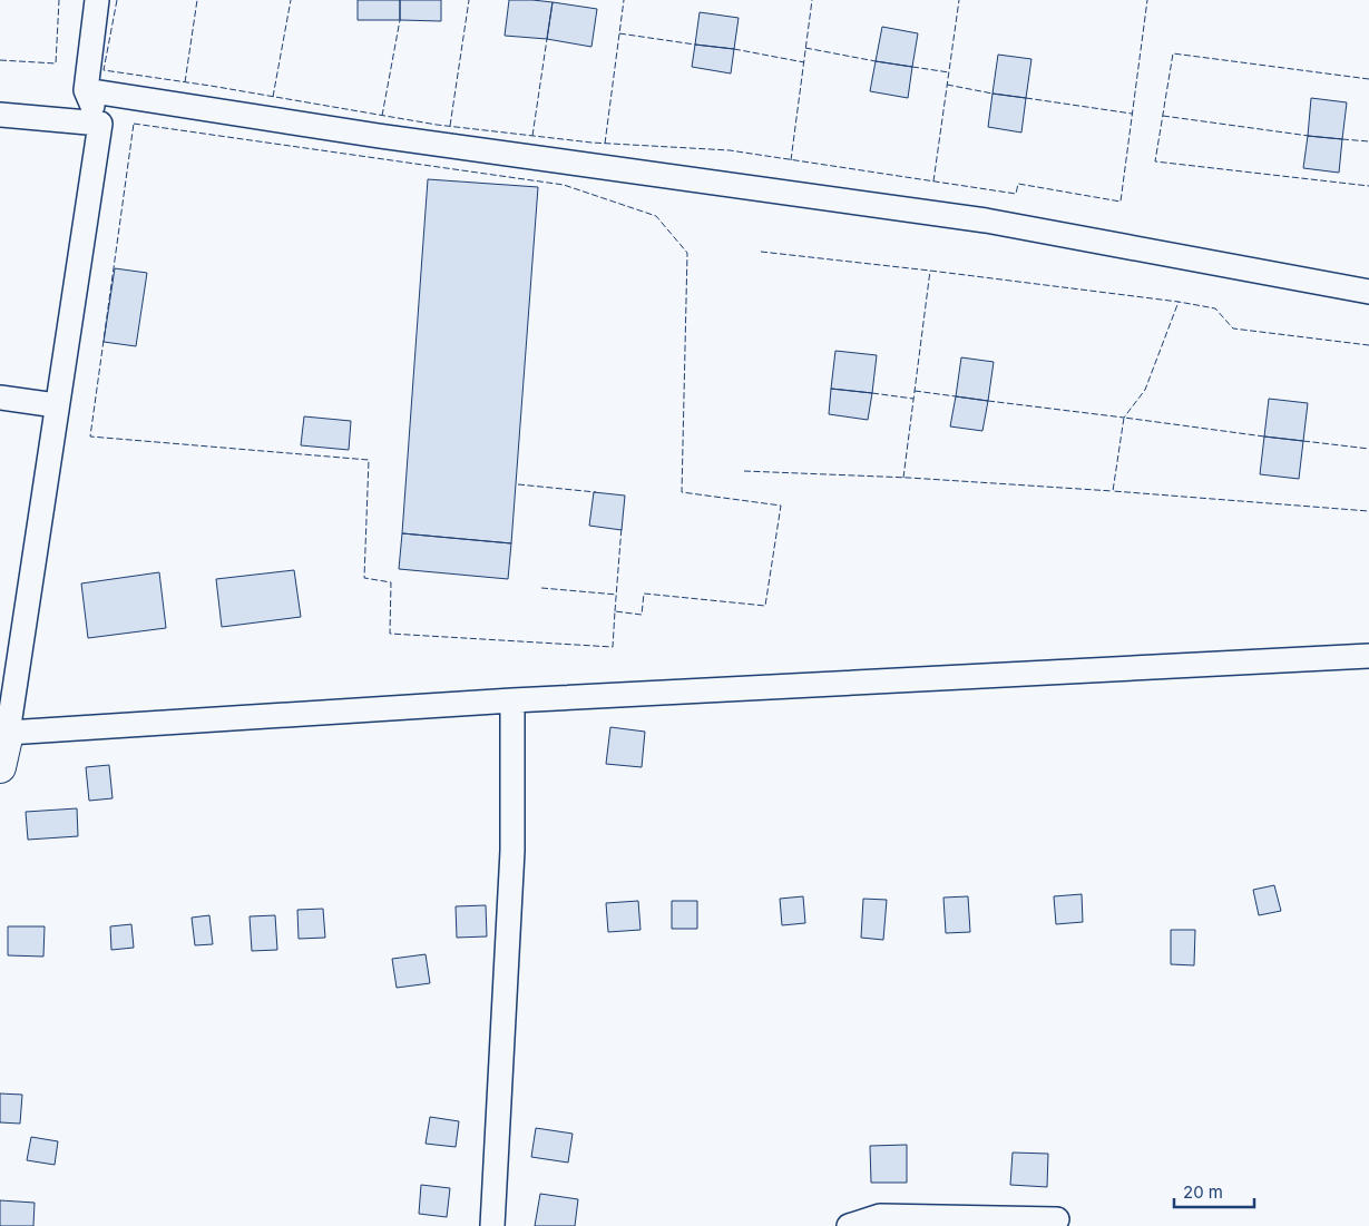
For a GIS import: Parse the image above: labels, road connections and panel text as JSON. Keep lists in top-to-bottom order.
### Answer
{
  "scale_bar": "20 m"
}
